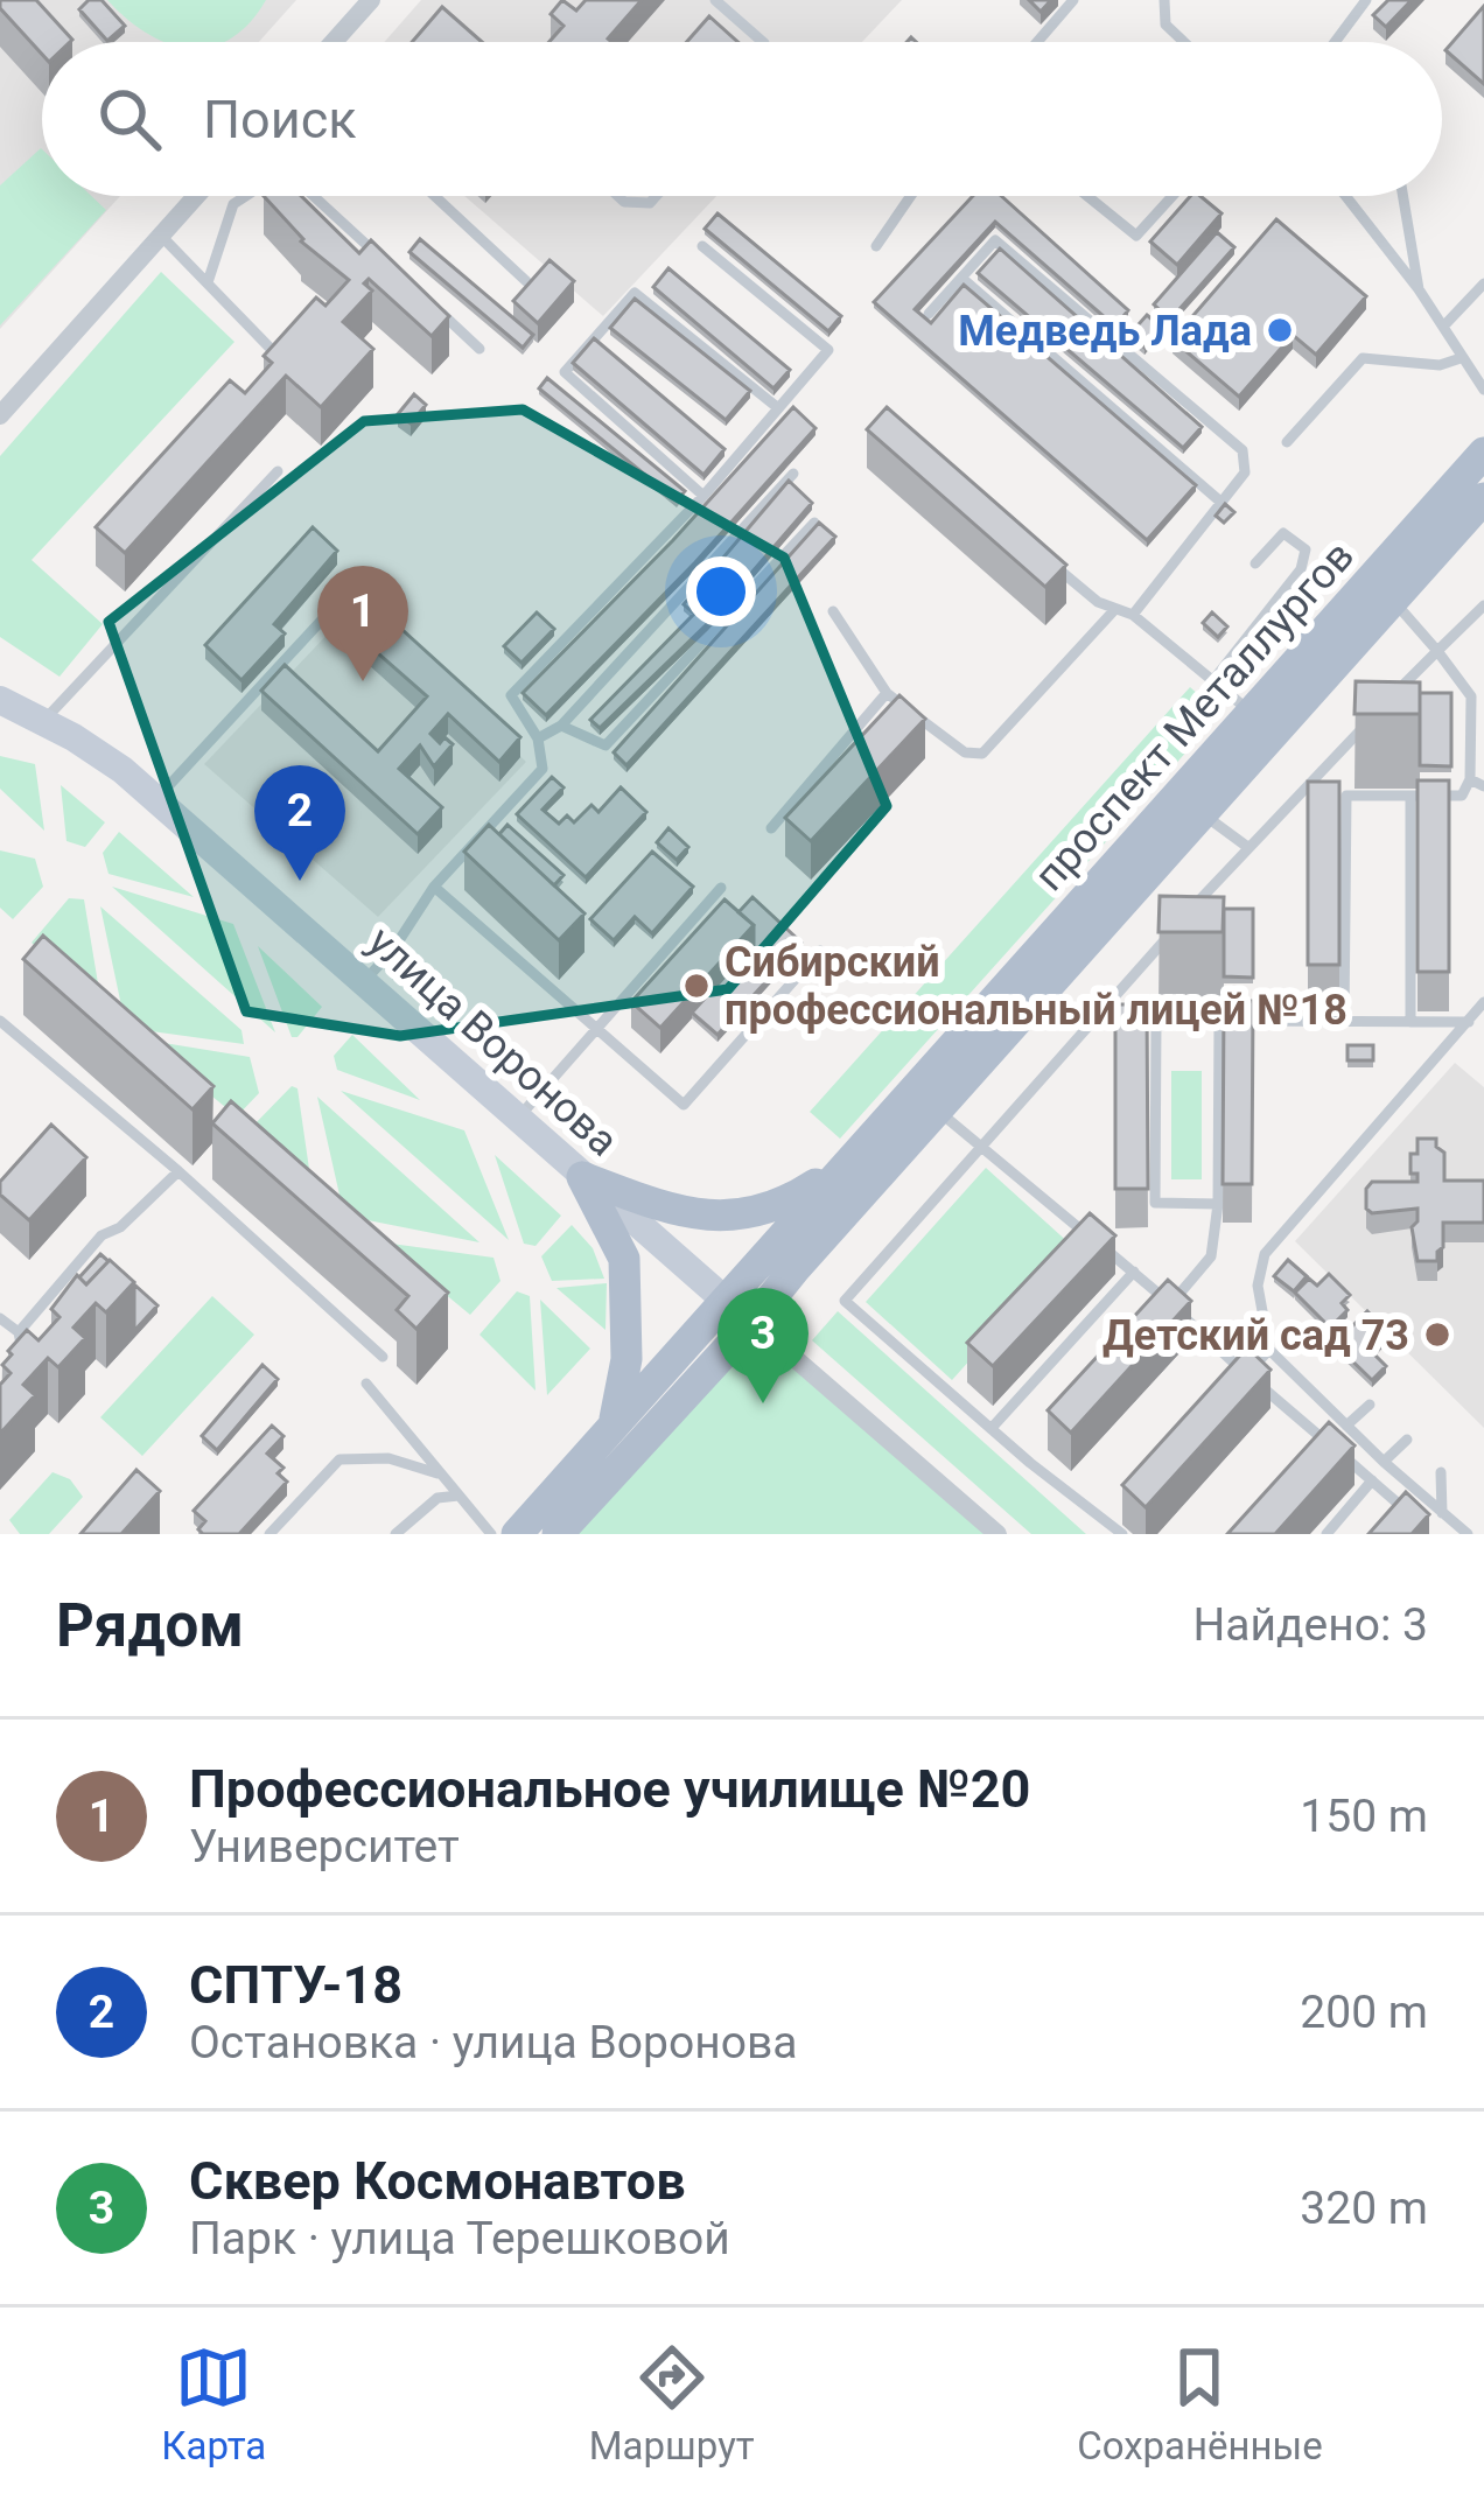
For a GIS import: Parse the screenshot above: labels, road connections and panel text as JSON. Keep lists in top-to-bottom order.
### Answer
{
  "streets": {
    "main road": ["проспект Металлургов", "улица Воронова"]
  },
  "crossings": [
    ["проспект Металлургов", "улица Воронова"]
  ],
  "places": ["Медведь Лада", "Сибирский профессиональный лицей №18", "Детский сад 73"],
  "page": {
    "search": "Поиск",
    "pins": ["1", "2", "3"],
    "heading": ["Рядом", "Найдено: 3"],
    "list": [
      {
        "mark": "1",
        "name": "Профессиональное училище №20",
        "note": "Университет",
        "value": "150 m"
      },
      {
        "mark": "2",
        "name": "СПТУ-18",
        "note": "Остановка · улица Воронова",
        "value": "200 m"
      },
      {
        "mark": "3",
        "name": "Сквер Космонавтов",
        "note": "Парк · улица Терешковой",
        "value": "320 m"
      }
    ],
    "nav": ["Карта", "Маршрут", "Сохранённые"]
  }
}
